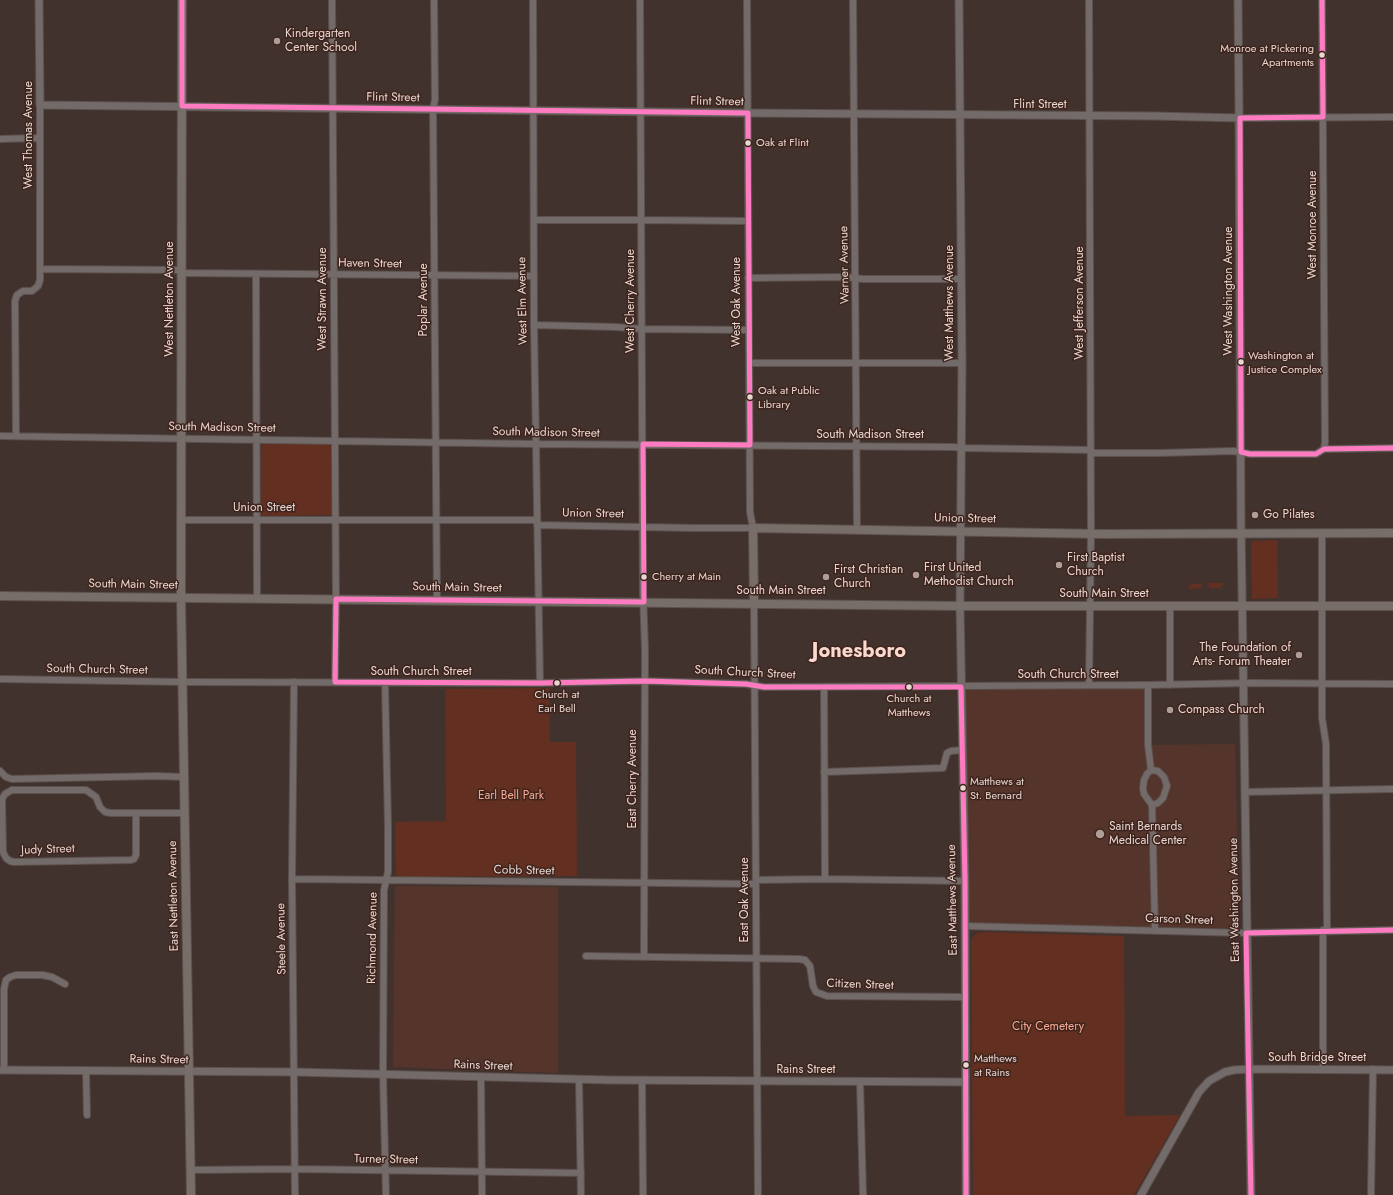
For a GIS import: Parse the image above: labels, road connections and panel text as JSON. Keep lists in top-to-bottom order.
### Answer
{
  "streets": {
    "main road": [
      "West Nettleton Avenue",
      "West Oak Avenue",
      "Union Street",
      "South Main Street",
      "East Nettleton Avenue"
    ],
    "street": [
      "Flint Street",
      "West Thomas Avenue",
      "West Monroe Avenue",
      "Haven Street",
      "Warner Avenue",
      "West Washington Avenue",
      "West Strawn Avenue",
      "Poplar Avenue",
      "West Elm Avenue",
      "West Cherry Avenue",
      "West Matthews Avenue",
      "West Jefferson Avenue",
      "South Madison Street",
      "South Church Street",
      "East Cherry Avenue",
      "Judy Street",
      "Cobb Street",
      "East Oak Avenue",
      "East Matthews Avenue",
      "East Washington Avenue",
      "Carson Street",
      "Richmond Avenue",
      "Steele Avenue",
      "Citizen Street",
      "South Bridge Street",
      "Rains Street",
      "Turner Street"
    ]
  },
  "crossings": [
    ["Flint Street", "West Thomas Avenue"],
    ["Flint Street", "West Monroe Avenue"],
    ["Flint Street", "Warner Avenue"],
    ["Flint Street", "West Washington Avenue"],
    ["Flint Street", "West Nettleton Avenue"],
    ["Flint Street", "West Strawn Avenue"],
    ["Flint Street", "Poplar Avenue"],
    ["Flint Street", "West Elm Avenue"],
    ["Flint Street", "West Cherry Avenue"],
    ["Flint Street", "West Oak Avenue"],
    ["Flint Street", "West Matthews Avenue"],
    ["Flint Street", "West Jefferson Avenue"],
    ["West Thomas Avenue", "Haven Street"],
    ["West Thomas Avenue", "South Madison Street"],
    ["West Monroe Avenue", "South Madison Street"],
    ["Haven Street", "West Nettleton Avenue"],
    ["Haven Street", "West Strawn Avenue"],
    ["Haven Street", "Poplar Avenue"],
    ["Haven Street", "West Elm Avenue"],
    ["Warner Avenue", "South Madison Street"],
    ["Warner Avenue", "Union Street"],
    ["West Washington Avenue", "South Madison Street"],
    ["West Washington Avenue", "Union Street"],
    ["West Washington Avenue", "South Main Street"],
    ["West Washington Avenue", "East Washington Avenue"],
    ["West Nettleton Avenue", "South Madison Street"],
    ["West Nettleton Avenue", "Union Street"],
    ["West Nettleton Avenue", "South Main Street"],
    ["West Nettleton Avenue", "East Nettleton Avenue"],
    ["West Strawn Avenue", "South Madison Street"],
    ["West Strawn Avenue", "Union Street"],
    ["West Strawn Avenue", "South Main Street"],
    ["West Strawn Avenue", "South Church Street"],
    ["Poplar Avenue", "South Madison Street"],
    ["Poplar Avenue", "Union Street"],
    ["Poplar Avenue", "South Main Street"],
    ["West Elm Avenue", "South Madison Street"],
    ["West Elm Avenue", "Union Street"],
    ["West Elm Avenue", "South Main Street"],
    ["West Elm Avenue", "South Church Street"],
    ["West Cherry Avenue", "South Madison Street"],
    ["West Cherry Avenue", "Union Street"],
    ["West Cherry Avenue", "South Main Street"],
    ["West Cherry Avenue", "East Cherry Avenue"],
    ["West Oak Avenue", "South Madison Street"],
    ["West Oak Avenue", "Union Street"],
    ["West Oak Avenue", "South Main Street"],
    ["West Oak Avenue", "East Oak Avenue"],
    ["West Matthews Avenue", "South Madison Street"],
    ["West Matthews Avenue", "Union Street"],
    ["West Matthews Avenue", "South Main Street"],
    ["West Matthews Avenue", "East Matthews Avenue"],
    ["West Jefferson Avenue", "South Madison Street"],
    ["West Jefferson Avenue", "Union Street"],
    ["West Jefferson Avenue", "South Main Street"],
    ["West Jefferson Avenue", "South Church Street"],
    ["South Main Street", "East Cherry Avenue"],
    ["South Main Street", "East Nettleton Avenue"],
    ["South Main Street", "East Oak Avenue"],
    ["South Main Street", "East Matthews Avenue"],
    ["South Main Street", "East Washington Avenue"],
    ["South Church Street", "East Cherry Avenue"],
    ["South Church Street", "East Nettleton Avenue"],
    ["South Church Street", "East Oak Avenue"],
    ["South Church Street", "East Matthews Avenue"],
    ["South Church Street", "East Washington Avenue"],
    ["South Church Street", "Richmond Avenue"],
    ["South Church Street", "Steele Avenue"],
    ["East Cherry Avenue", "Cobb Street"],
    ["East Cherry Avenue", "Citizen Street"],
    ["Judy Street", "East Nettleton Avenue"],
    ["Cobb Street", "East Oak Avenue"],
    ["Cobb Street", "East Matthews Avenue"],
    ["Cobb Street", "Richmond Avenue"],
    ["Cobb Street", "Steele Avenue"],
    ["East Nettleton Avenue", "Rains Street"],
    ["East Nettleton Avenue", "Turner Street"],
    ["East Oak Avenue", "Citizen Street"],
    ["East Oak Avenue", "Rains Street"],
    ["East Matthews Avenue", "Carson Street"],
    ["East Matthews Avenue", "Citizen Street"],
    ["East Matthews Avenue", "Rains Street"],
    ["East Washington Avenue", "Carson Street"],
    ["East Washington Avenue", "South Bridge Street"],
    ["Richmond Avenue", "Rains Street"],
    ["Richmond Avenue", "Turner Street"],
    ["Steele Avenue", "Rains Street"],
    ["Steele Avenue", "Turner Street"]
  ],
  "districts": ["Jonesboro"],
  "parks": ["Earl Bell Park", "City Cemetery"],
  "places": [
    "Kindergarten Center School",
    "Monroe at Pickering Apartments",
    "Oak at Flint",
    "Washington at Justice Complex",
    "Oak at Public Library",
    "Go Pilates",
    "First Baptist Church",
    "First United Methodist Church",
    "Cherry at Main",
    "First Christian Church",
    "The Foundation of Arts- Forum Theater",
    "Church at Earl Bell",
    "Church at Matthews",
    "Compass Church",
    "Matthews at St. Bernard",
    "Saint Bernards Medical Center",
    "Matthews at Rains"
  ]
}
